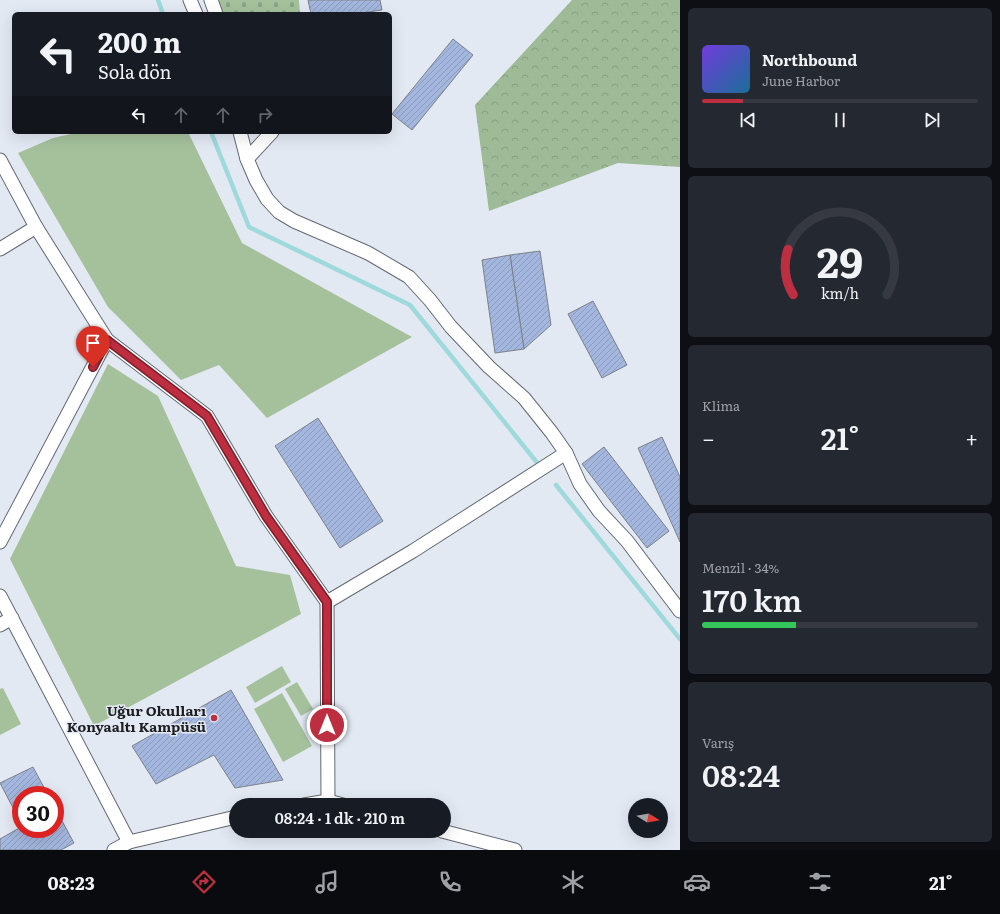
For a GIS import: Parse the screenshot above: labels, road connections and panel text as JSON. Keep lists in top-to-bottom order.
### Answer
{
  "places": ["Uğur Okulları Konyaaltı Kampüsü"],
  "north": "right",
  "page": {
    "turn": ["200 m", "Sola dön"],
    "song": ["Northbound", "June Harbor"],
    "tile": [
      "Klima",
      ["Menzil · 34%", "170 km"],
      ["Varış", "08:24"]
    ],
    "heat": ["−", "21°", "+"],
    "limit": "30",
    "trip": "08:24 · 1 dk · 210 m",
    "tabs": ["08:23", "21°"],
    "gauge": ["29", "km/h"]
  }
}
